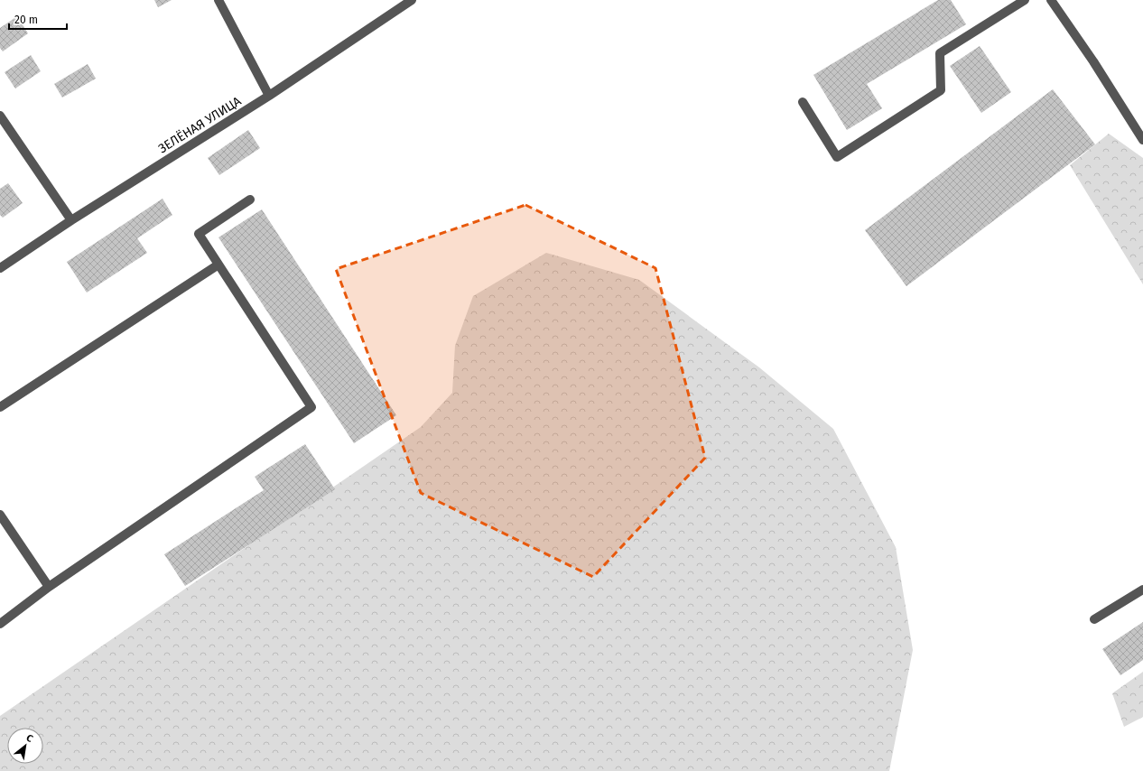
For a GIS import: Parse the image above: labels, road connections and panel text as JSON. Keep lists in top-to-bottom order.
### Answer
{
  "streets": {
    "street": ["ЗЕЛЁНАЯ УЛИЦА"]
  },
  "scale_bar": "20 m",
  "north": "top right"
}
